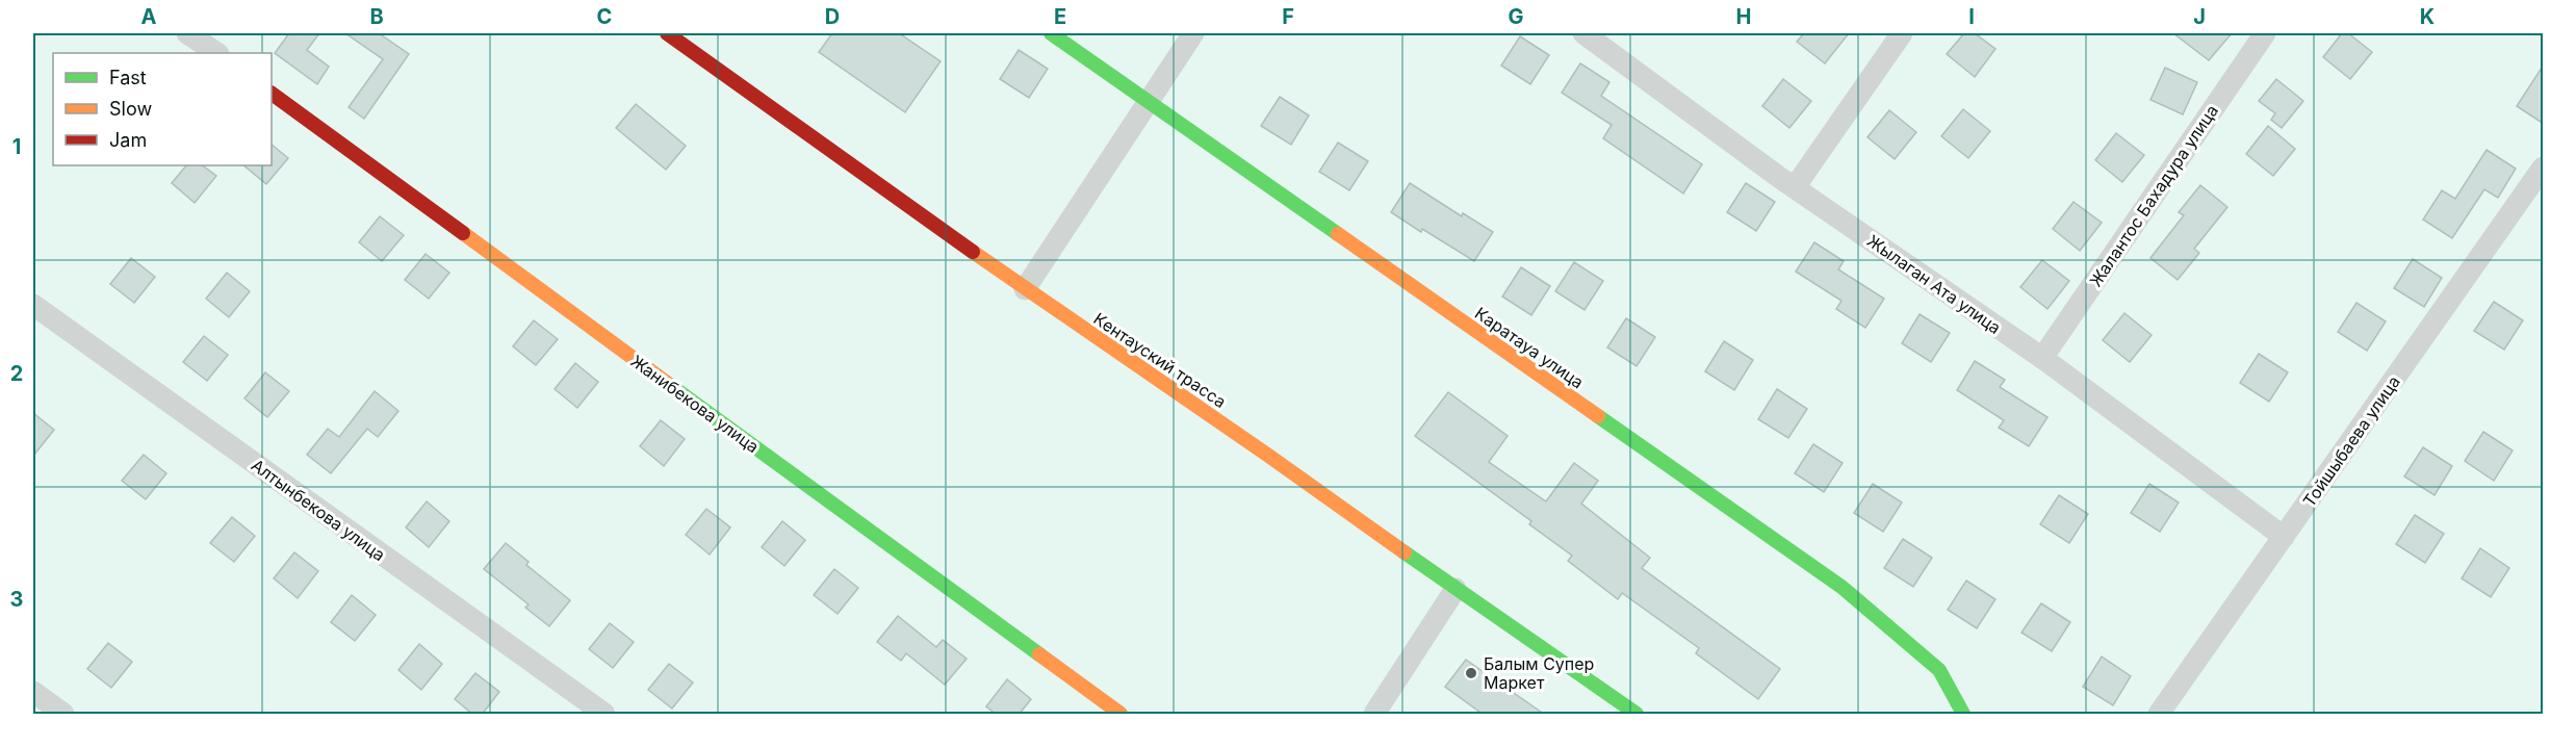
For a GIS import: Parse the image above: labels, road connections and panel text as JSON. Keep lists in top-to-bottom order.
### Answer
{
  "streets": {
    "street": [
      "Жалантос Бахадура улица",
      "Жылаган Ата улица",
      "Каратауа улица",
      "Кентауский трасса",
      "Жанибекова улица",
      "Тойшыбаева улица",
      "Алтынбекова улица"
    ]
  },
  "crossings": [
    ["Жалантос Бахадура улица", "Жылаган Ата улица"],
    ["Жылаган Ата улица", "Тойшыбаева улица"]
  ],
  "places": ["Балым Супер Маркет"],
  "legend": ["Fast", "Slow", "Jam"],
  "grid": {
    "columns": [
      "A",
      "B",
      "C",
      "D",
      "E",
      "F",
      "G",
      "H",
      "I",
      "J",
      "K"
    ],
    "rows": ["1", "2", "3"]
  }
}
